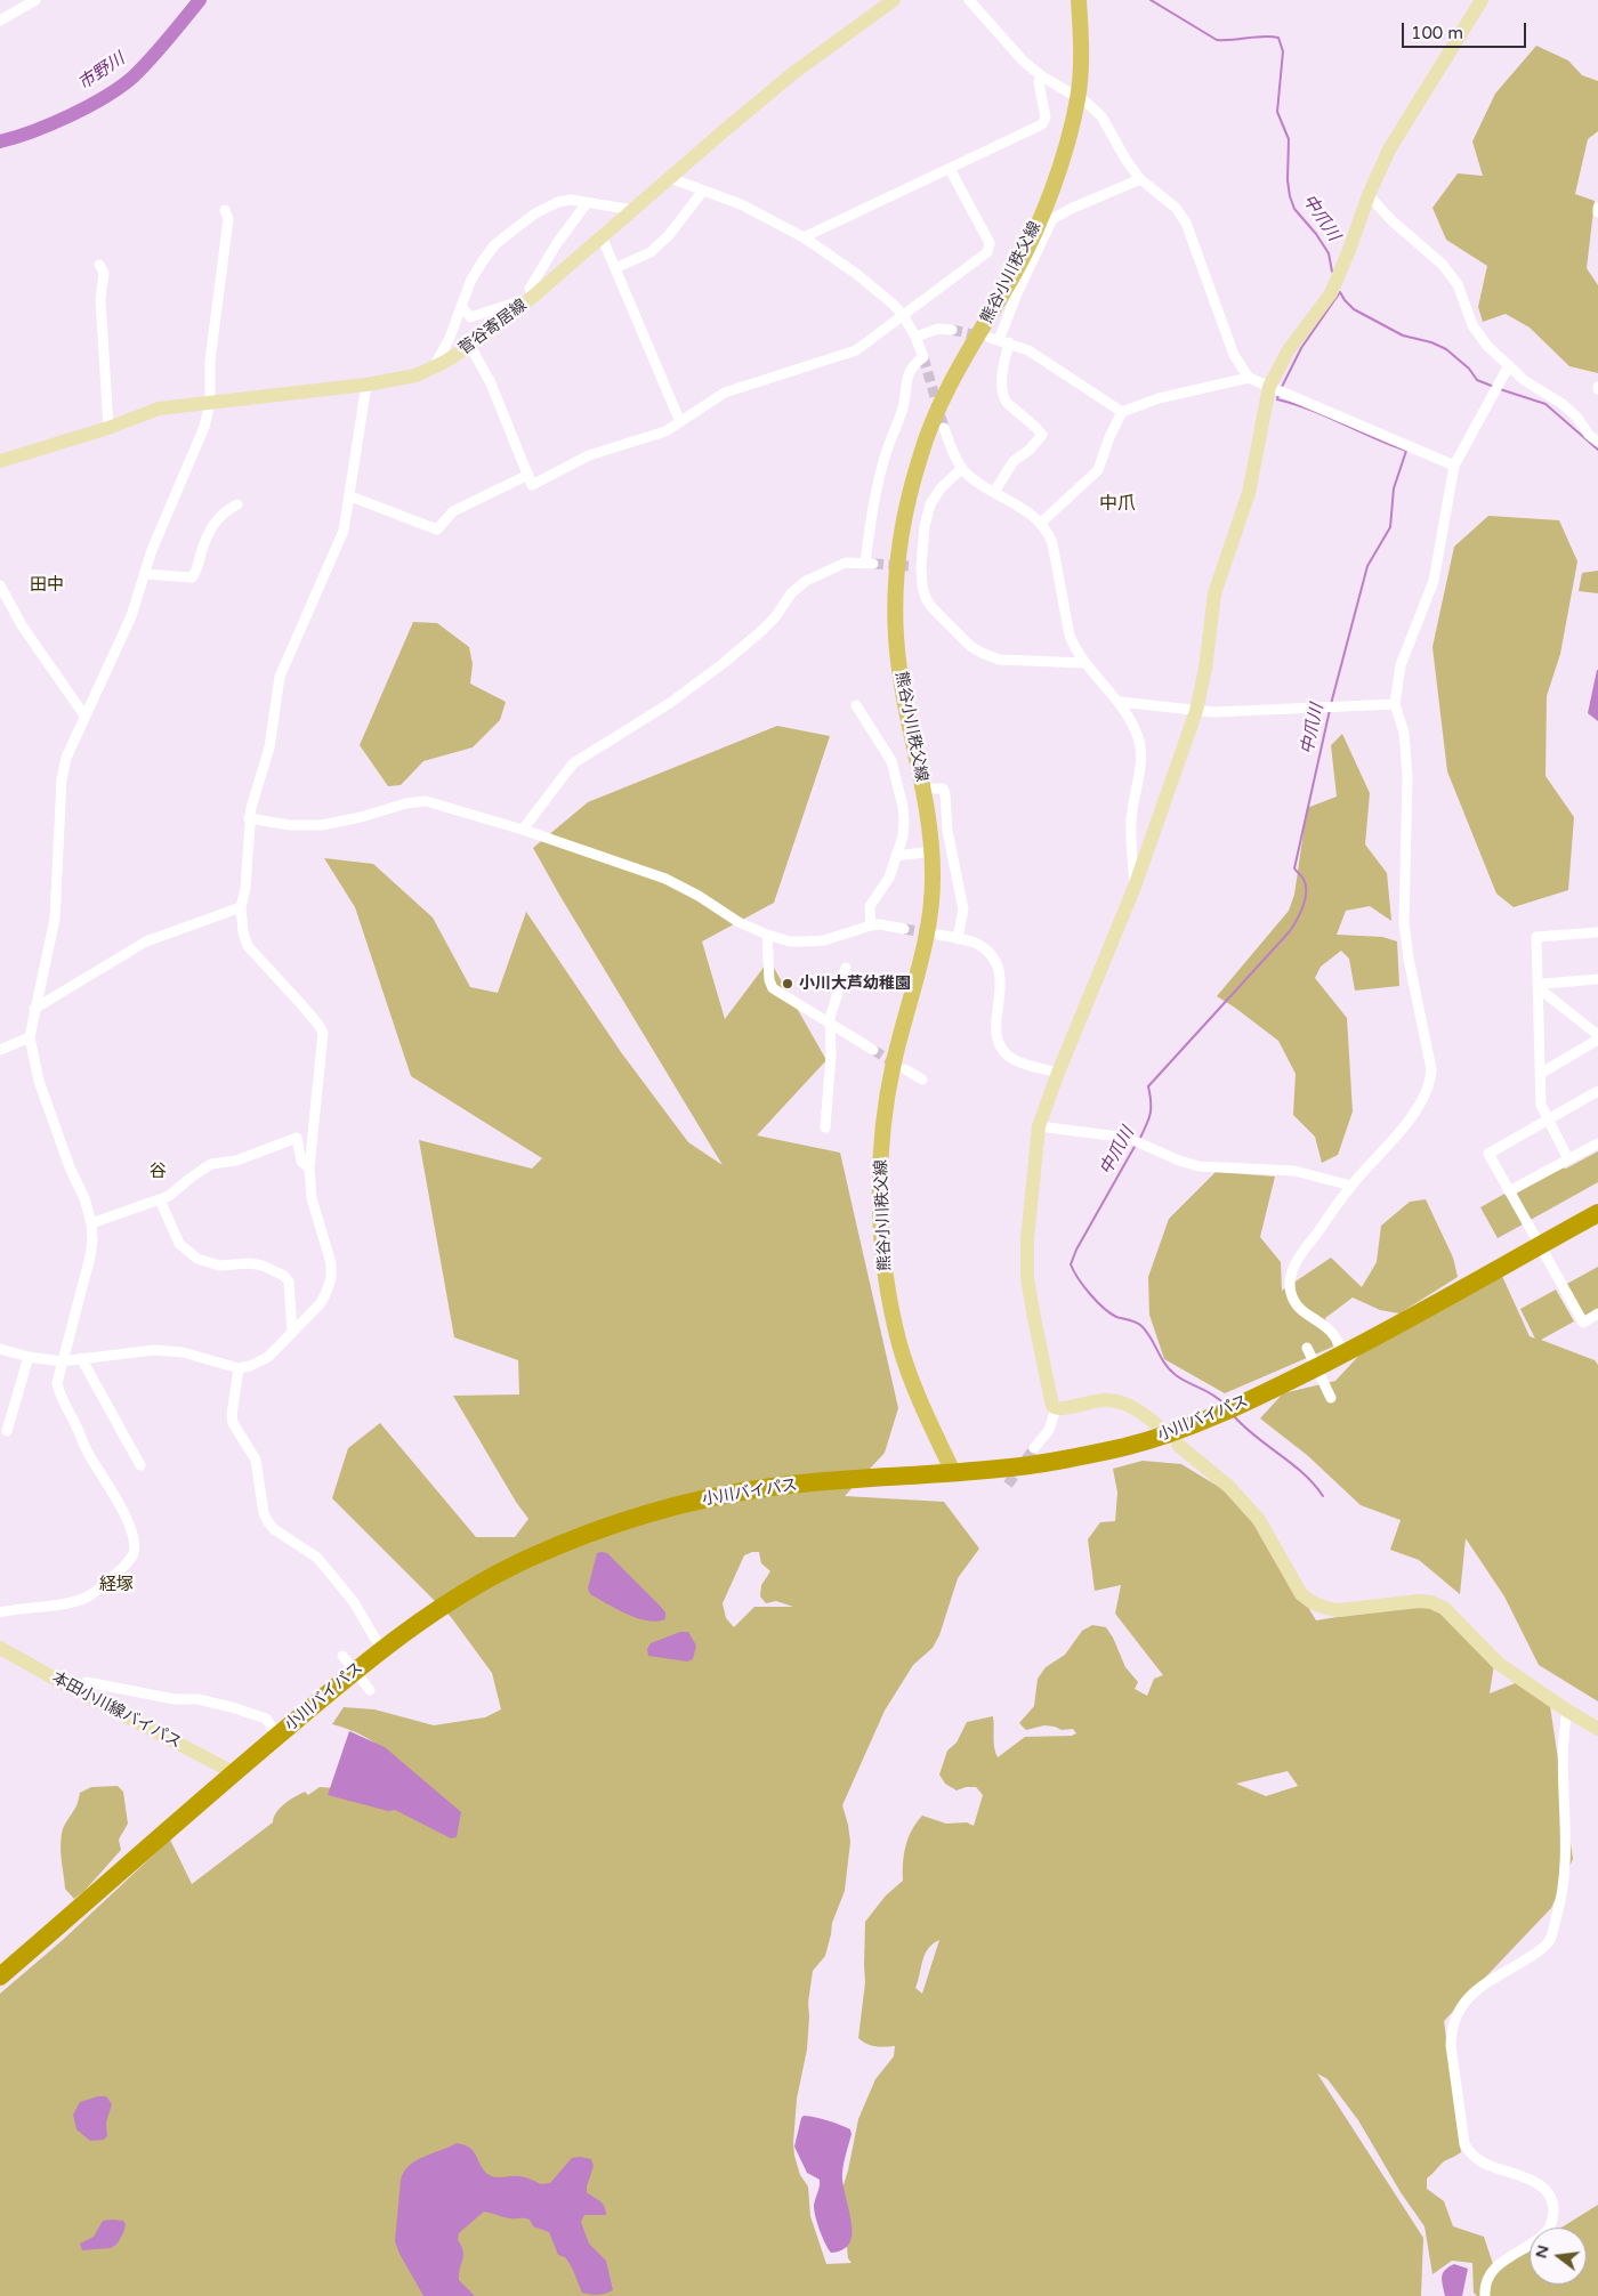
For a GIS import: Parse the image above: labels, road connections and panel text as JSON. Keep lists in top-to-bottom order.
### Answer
{
  "streets": {
    "highway": ["小川バイパス"],
    "main road": ["熊谷小川秩父線"],
    "street": ["菅谷寄居線", "本田小川線バイパス"]
  },
  "crossings": [
    ["熊谷小川秩父線", "小川バイパス"],
    ["小川バイパス", "本田小川線バイパス"]
  ],
  "districts": [
    "中爪",
    "田中",
    "谷",
    "経塚"
  ],
  "water": ["市野川", "中爪川"],
  "places": ["小川大芦幼稚園"],
  "scale_bar": "100 m",
  "north": "left"
}
